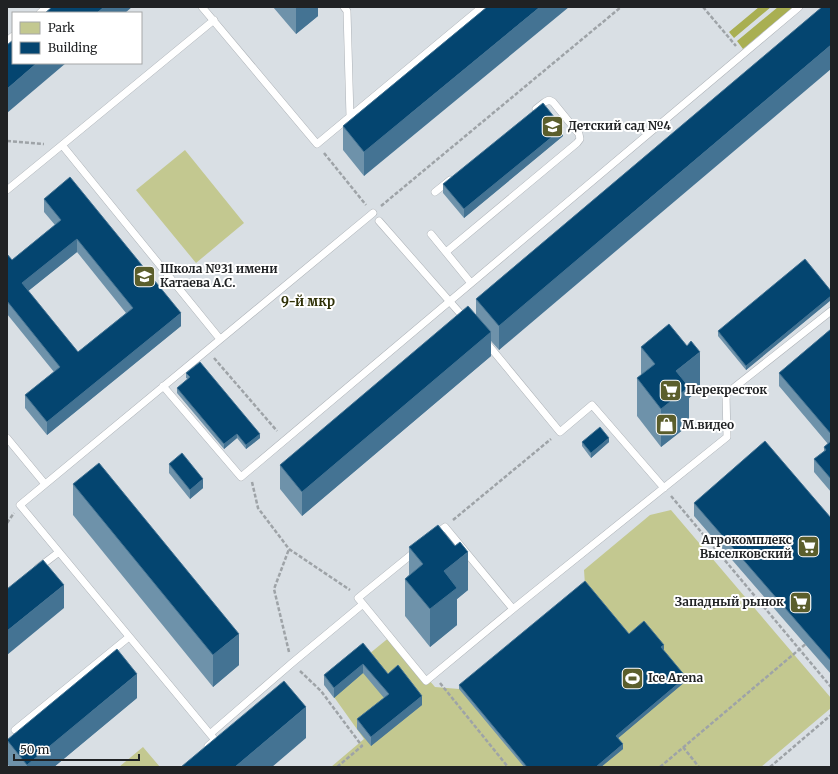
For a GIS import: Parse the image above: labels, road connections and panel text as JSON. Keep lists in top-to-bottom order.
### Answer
{
  "districts": ["9-й мкр"],
  "places": {
    "school or university": ["Детский сад №4", "Школа №31 имени Катаева А.С."],
    "supermarket": ["Перекресток", "Агрокомплекс Выселковский", "Западный рынок"],
    "shop": ["М.видео"],
    "sports": ["Ice Arena"]
  },
  "legend": ["Park", "Building"],
  "scale_bar": "50 m"
}
